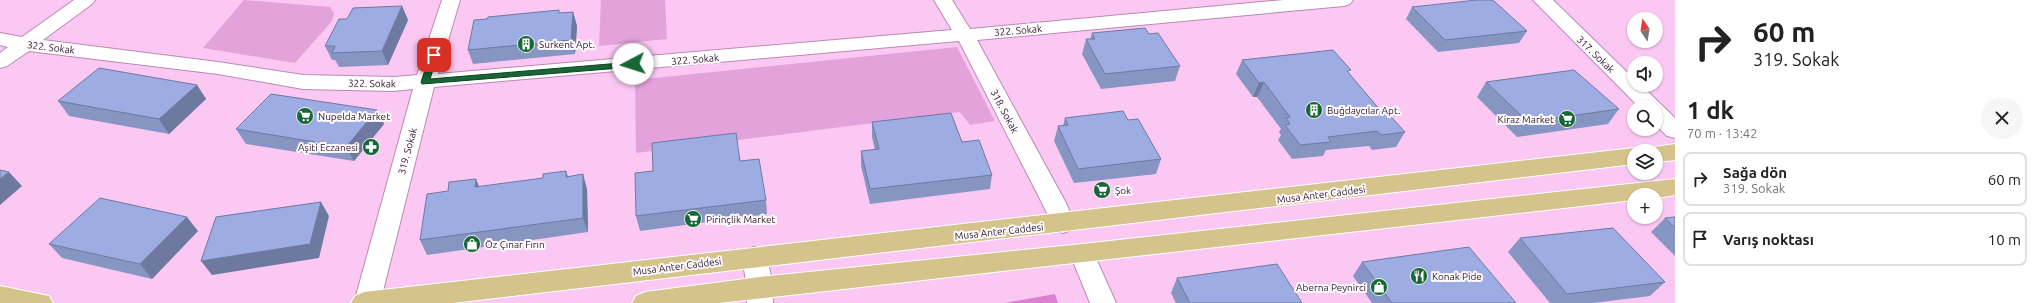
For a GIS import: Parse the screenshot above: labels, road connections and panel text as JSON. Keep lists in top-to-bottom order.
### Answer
{
  "streets": {
    "main road": ["Musa Anter Caddesi"],
    "street": [
      "322. Sokak",
      "317. Sokak",
      "318. Sokak",
      "319. Sokak"
    ]
  },
  "crossings": [
    ["322. Sokak", "318. Sokak"],
    ["322. Sokak", "319. Sokak"],
    ["318. Sokak", "Musa Anter Caddesi"],
    ["319. Sokak", "Musa Anter Caddesi"]
  ],
  "places": {
    "building": ["Surkent Apt.", "Buğdaycılar Apt."],
    "supermarket": [
      "Nupelda Market",
      "Kiraz Market",
      "Şok",
      "Pirinçlik Market"
    ],
    "pharmacy": ["Aşiti Eczanesi"],
    "shop": ["Öz Çınar Fırın", "Aberna Peynirci"],
    "restaurant": ["Konak Pide"]
  },
  "north": "top",
  "page": {
    "turn": ["60 m", "319. Sokak"],
    "map_buttons": "+",
    "heading": ["1 dk", "70 m · 13:42"],
    "list": [
      {
        "name": "Sağa dön",
        "note": "319. Sokak",
        "value": "60 m"
      },
      {
        "name": "Varış noktası",
        "value": "10 m"
      }
    ]
  }
}
